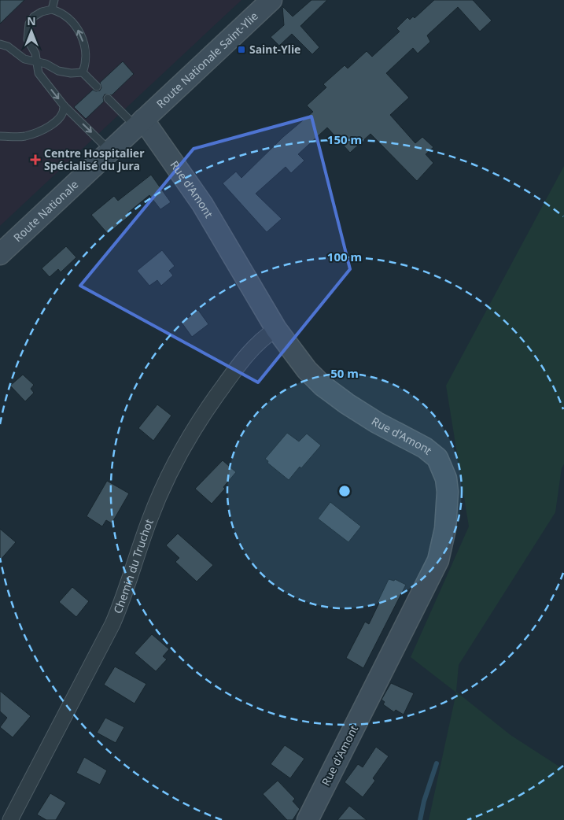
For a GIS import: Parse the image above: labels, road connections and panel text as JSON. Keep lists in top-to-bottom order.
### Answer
{
  "streets": {
    "street": [
      "Route Nationale Saint-Ylie",
      "Rue d'Amont",
      "Route Nationale",
      "Chemin du Truchot"
    ]
  },
  "crossings": [
    ["Route Nationale Saint-Ylie", "Rue d'Amont"],
    ["Route Nationale Saint-Ylie", "Route Nationale"],
    ["Rue d'Amont", "Route Nationale"],
    ["Rue d'Amont", "Chemin du Truchot"]
  ],
  "places": {
    "transit": ["Saint-Ylie"],
    "health": ["Centre Hospitalier Spécialisé du Jura"]
  },
  "north": "top",
  "rings": ["150 m", "100 m", "50 m"]
}
